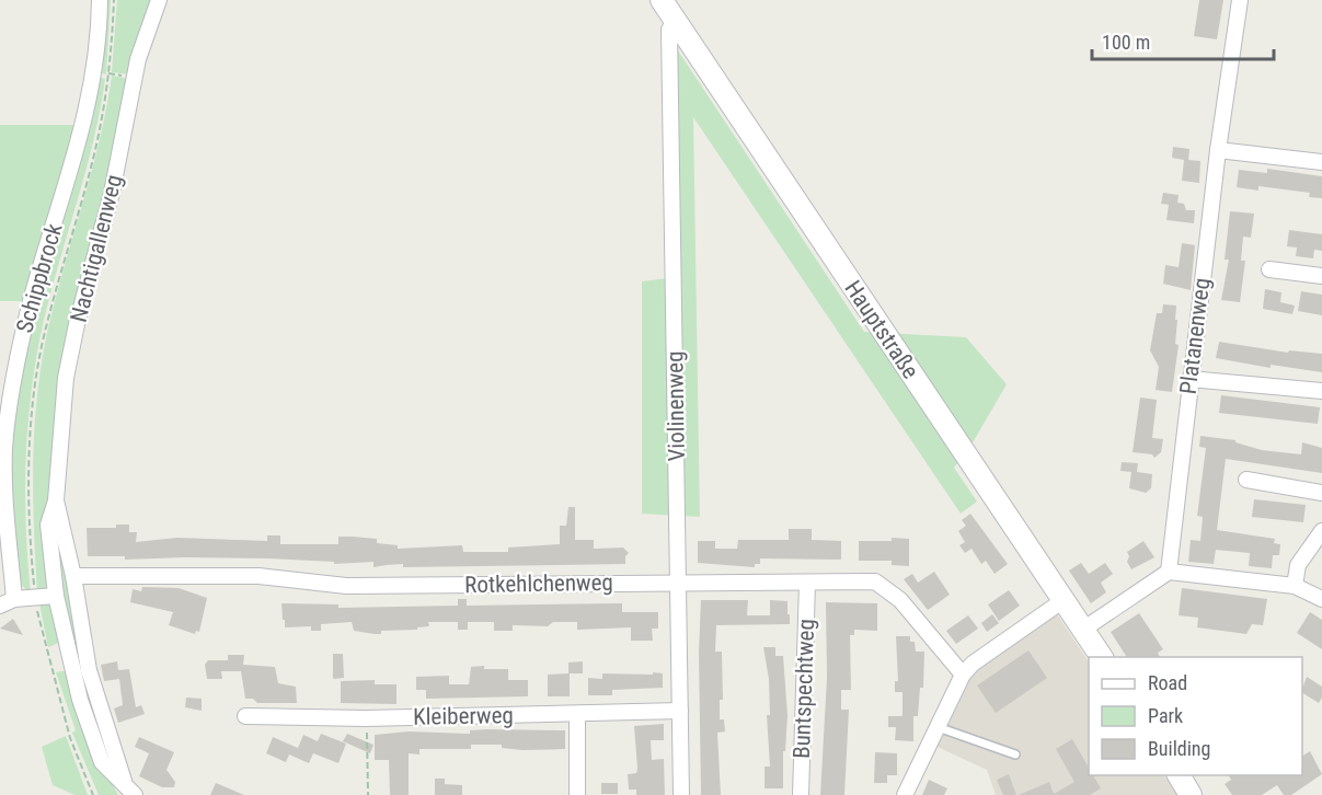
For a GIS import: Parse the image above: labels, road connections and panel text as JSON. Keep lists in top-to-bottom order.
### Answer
{
  "streets": {
    "street": [
      "Nachtigallenweg",
      "Schippbrock",
      "Hauptstraße",
      "Platanenweg",
      "Violinenweg",
      "Rotkehlchenweg",
      "Buntspechtweg",
      "Kleiberweg"
    ]
  },
  "crossings": [
    ["Nachtigallenweg", "Rotkehlchenweg"],
    ["Hauptstraße", "Violinenweg"],
    ["Violinenweg", "Rotkehlchenweg"],
    ["Violinenweg", "Kleiberweg"],
    ["Rotkehlchenweg", "Buntspechtweg"]
  ],
  "legend": ["Road", "Park", "Building"],
  "scale_bar": "100 m"
}
